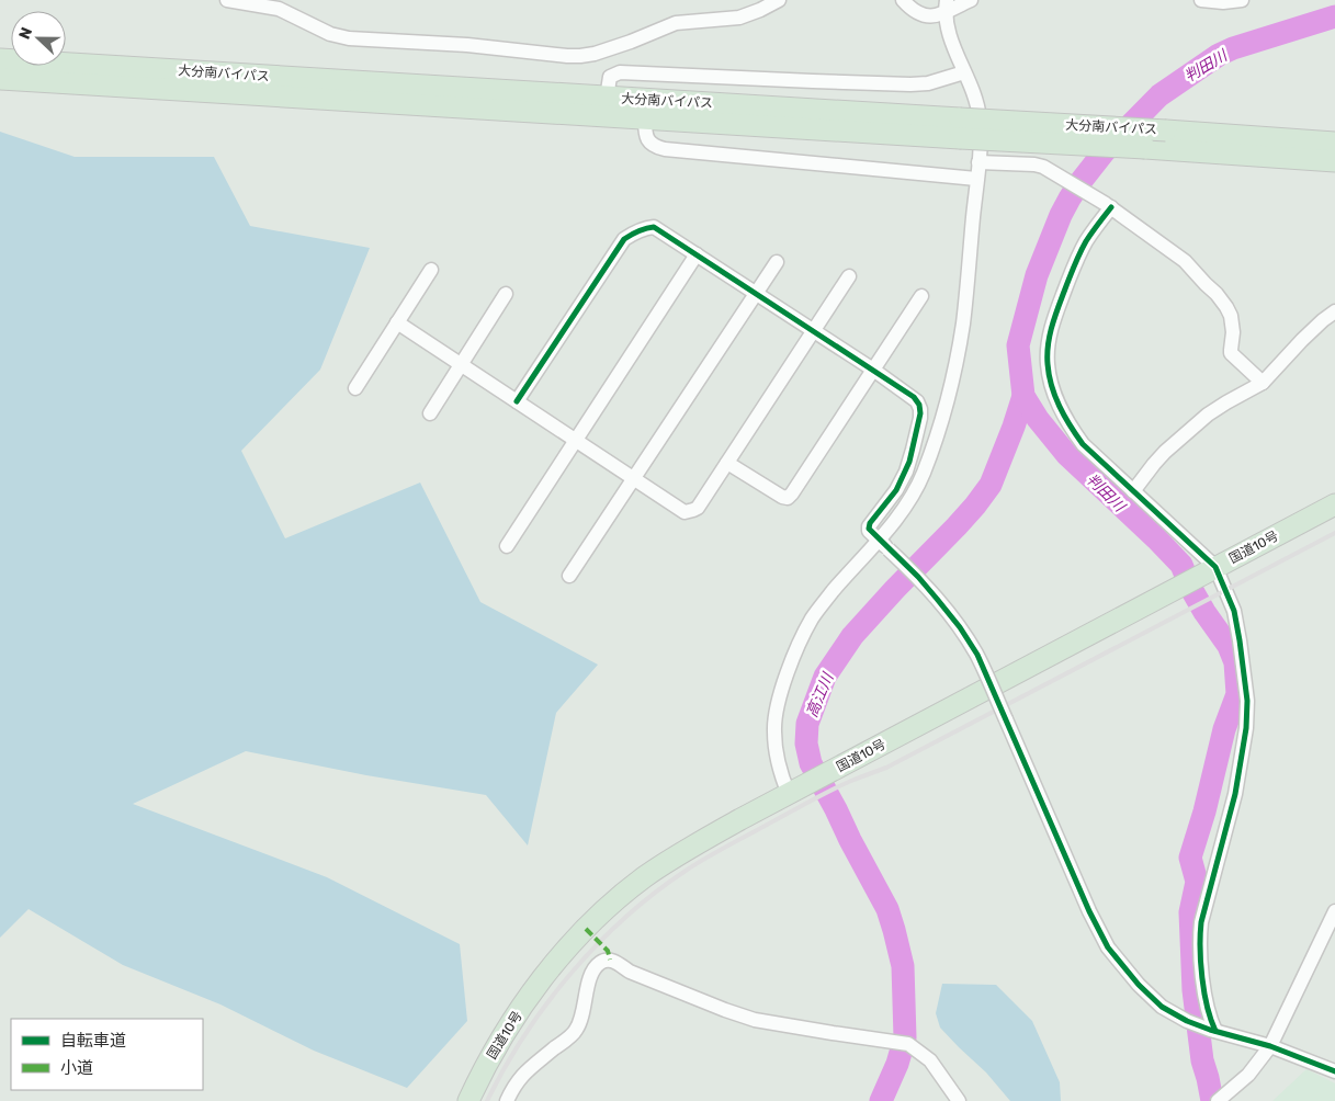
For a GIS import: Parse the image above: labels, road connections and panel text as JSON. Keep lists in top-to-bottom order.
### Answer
{
  "streets": {
    "highway": ["大分南バイパス", "国道10号"]
  },
  "water": ["判田川", "高江川"],
  "legend": ["自転車道", "小道"],
  "north": "left"
}
